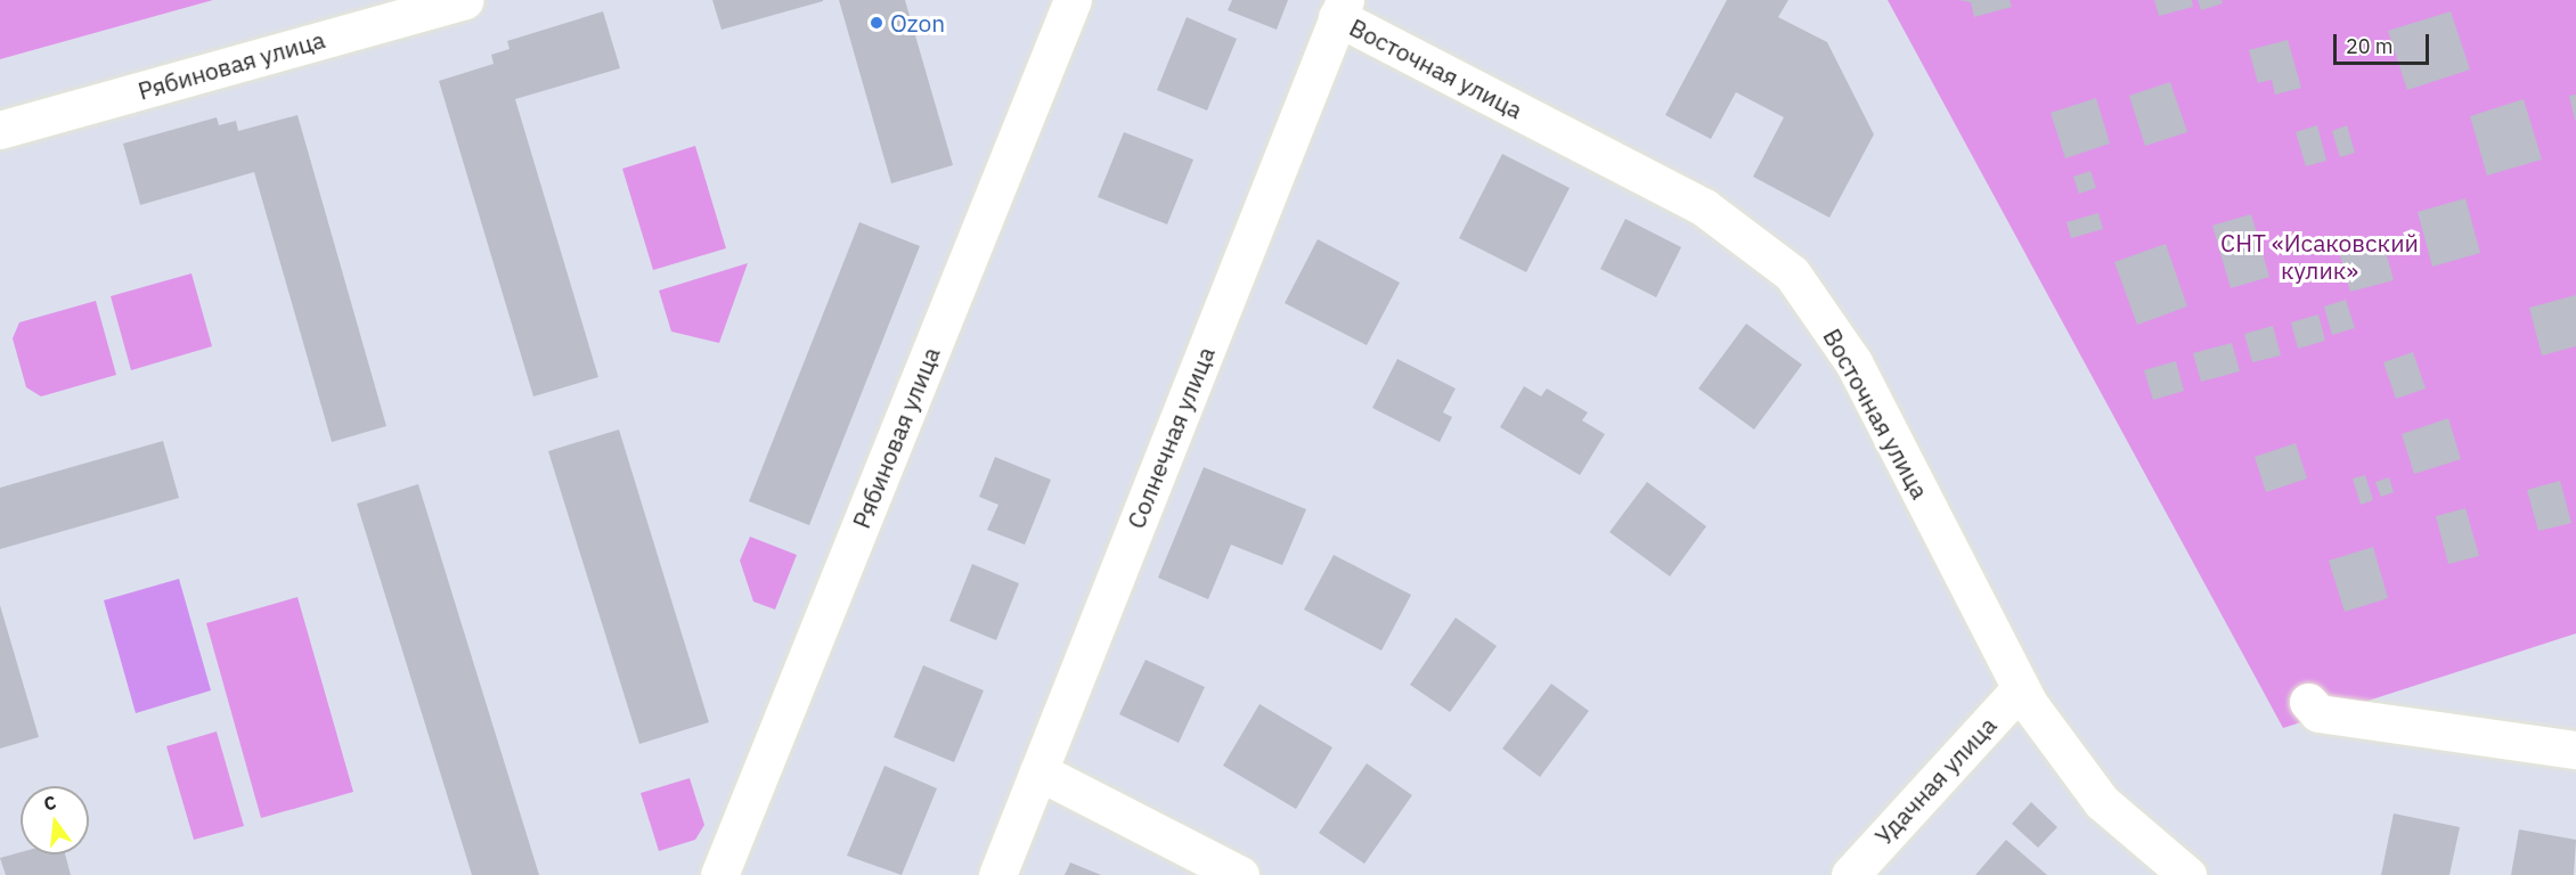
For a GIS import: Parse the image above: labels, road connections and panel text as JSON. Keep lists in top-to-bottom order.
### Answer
{
  "streets": {
    "street": [
      "Рябиновая улица",
      "Восточная улица",
      "Солнечная улица",
      "Удачная улица"
    ]
  },
  "crossings": [
    ["Восточная улица", "Солнечная улица"],
    ["Восточная улица", "Удачная улица"]
  ],
  "parks": ["СНТ «Исаковский кулик»"],
  "places": ["Ozon"],
  "scale_bar": "20 m",
  "north": "top"
}
